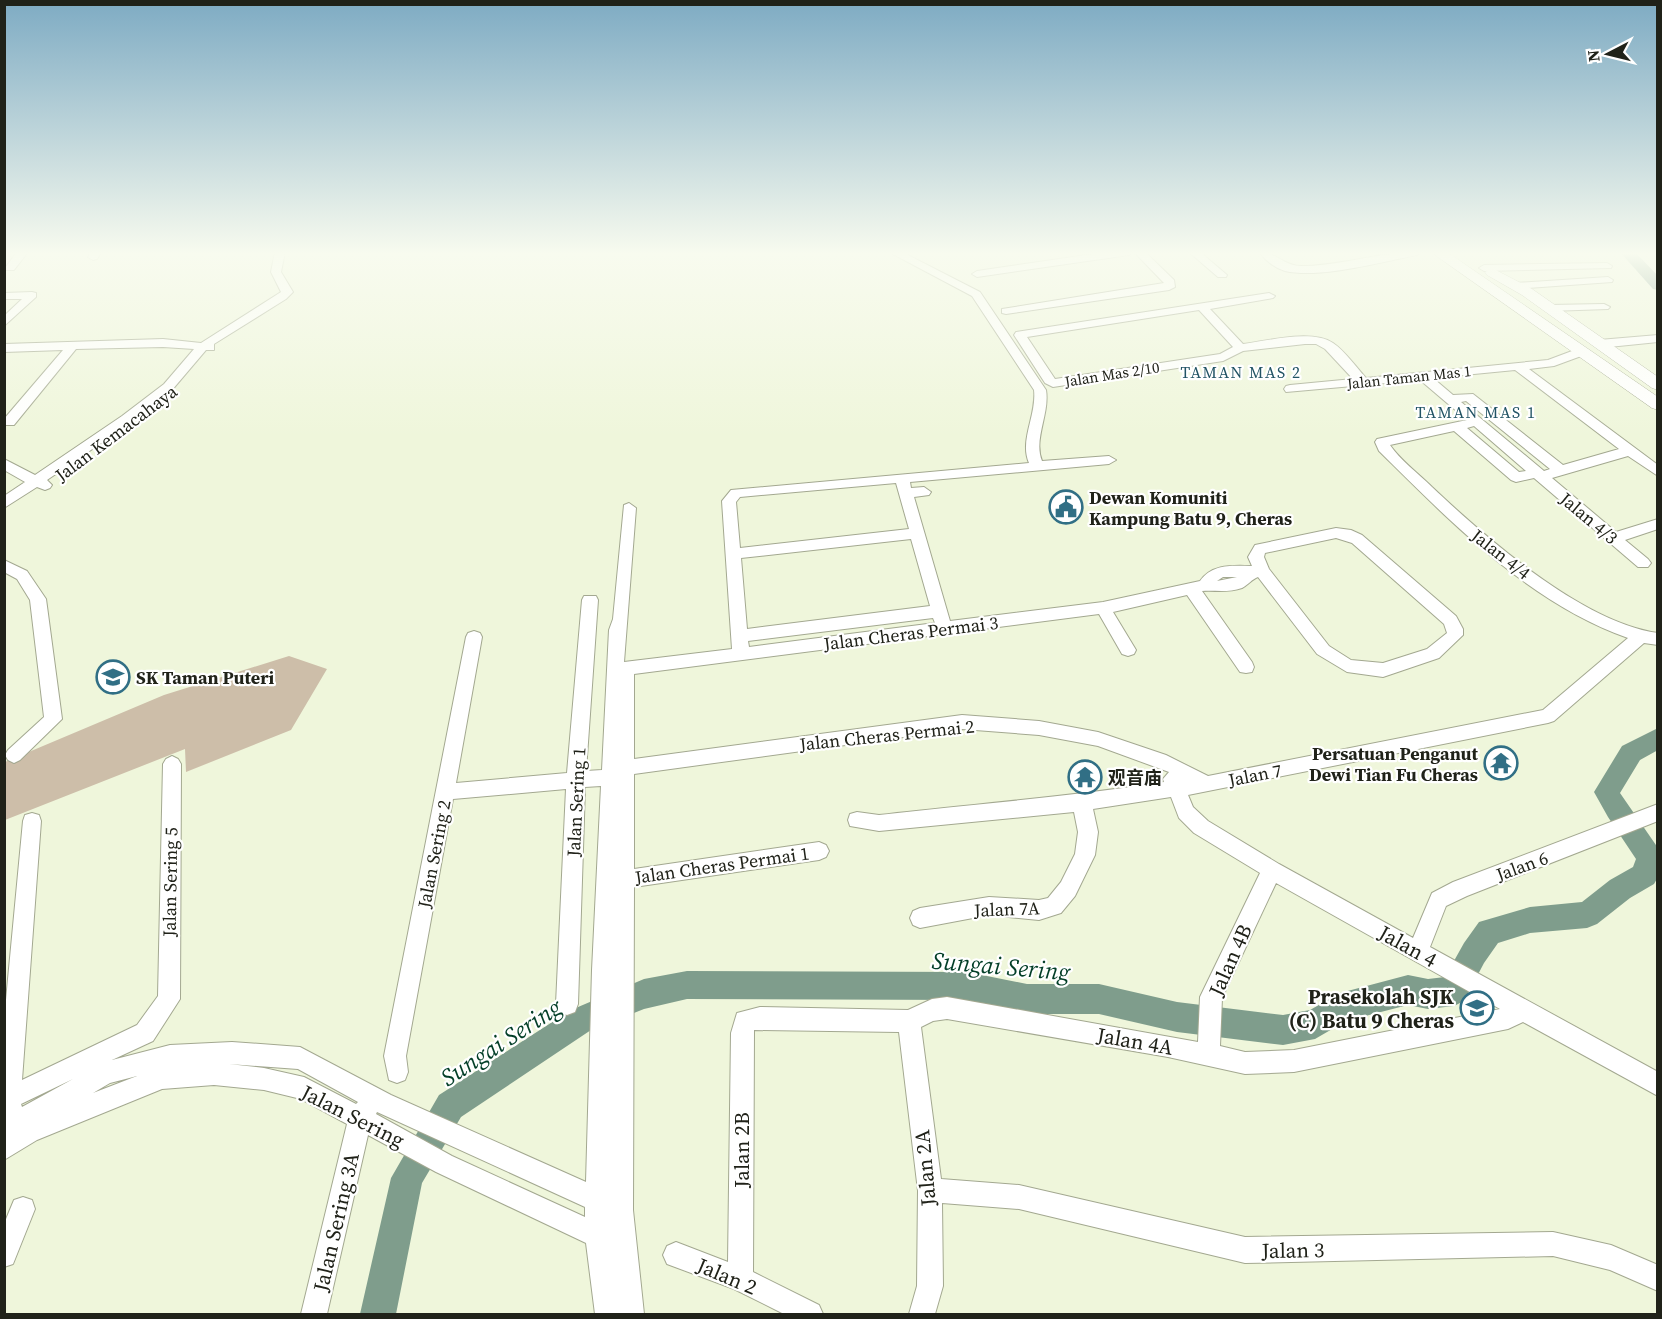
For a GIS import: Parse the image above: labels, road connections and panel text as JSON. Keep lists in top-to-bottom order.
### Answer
{
  "streets": {
    "street": [
      "Jalan Mas 2/10",
      "Jalan Taman Mas 1",
      "Jalan Kemacahaya",
      "Jalan 4/3",
      "Jalan 4/4",
      "Jalan Cheras Permai 3",
      "Jalan Cheras Permai 2",
      "Jalan 7",
      "Jalan Sering 1",
      "Jalan Sering 2",
      "Jalan Cheras Permai 1",
      "Jalan 6",
      "Jalan Sering 5",
      "Jalan 7A",
      "Jalan 4",
      "Jalan 4B",
      "Jalan 4A",
      "Jalan Sering",
      "Jalan 2B",
      "Jalan 2A",
      "Jalan Sering 3A",
      "Jalan 3",
      "Jalan 2"
    ]
  },
  "crossings": [
    ["Jalan Mas 2/10", "Jalan Taman Mas 1"],
    ["Jalan Taman Mas 1", "Jalan 4/3"],
    ["Jalan 4/4", "Jalan 7"],
    ["Jalan Cheras Permai 2", "Jalan 7"],
    ["Jalan Cheras Permai 2", "Jalan Sering 1"],
    ["Jalan Cheras Permai 2", "Jalan Sering 2"],
    ["Jalan 7", "Jalan 7A"],
    ["Jalan 7", "Jalan 4"],
    ["Jalan 6", "Jalan 4"],
    ["Jalan 4", "Jalan 4B"],
    ["Jalan 4", "Jalan 4A"],
    ["Jalan 4B", "Jalan 4A"],
    ["Jalan 4A", "Jalan 2B"],
    ["Jalan 4A", "Jalan 2A"],
    ["Jalan Sering", "Jalan Sering 3A"],
    ["Jalan 2B", "Jalan 2"],
    ["Jalan 2A", "Jalan 3"]
  ],
  "districts": ["TAMAN MAS 2", "TAMAN MAS 1"],
  "water": ["Sungai Sering"],
  "places": {
    "public building": ["Dewan Komuniti Kampung Batu 9, Cheras"],
    "school or university": ["SK Taman Puteri", "Prasekolah SJK (C) Batu 9 Cheras"],
    "temple": ["Persatuan Penganut Dewi Tian Fu Cheras", "观音庙"]
  },
  "north": "left"
}
